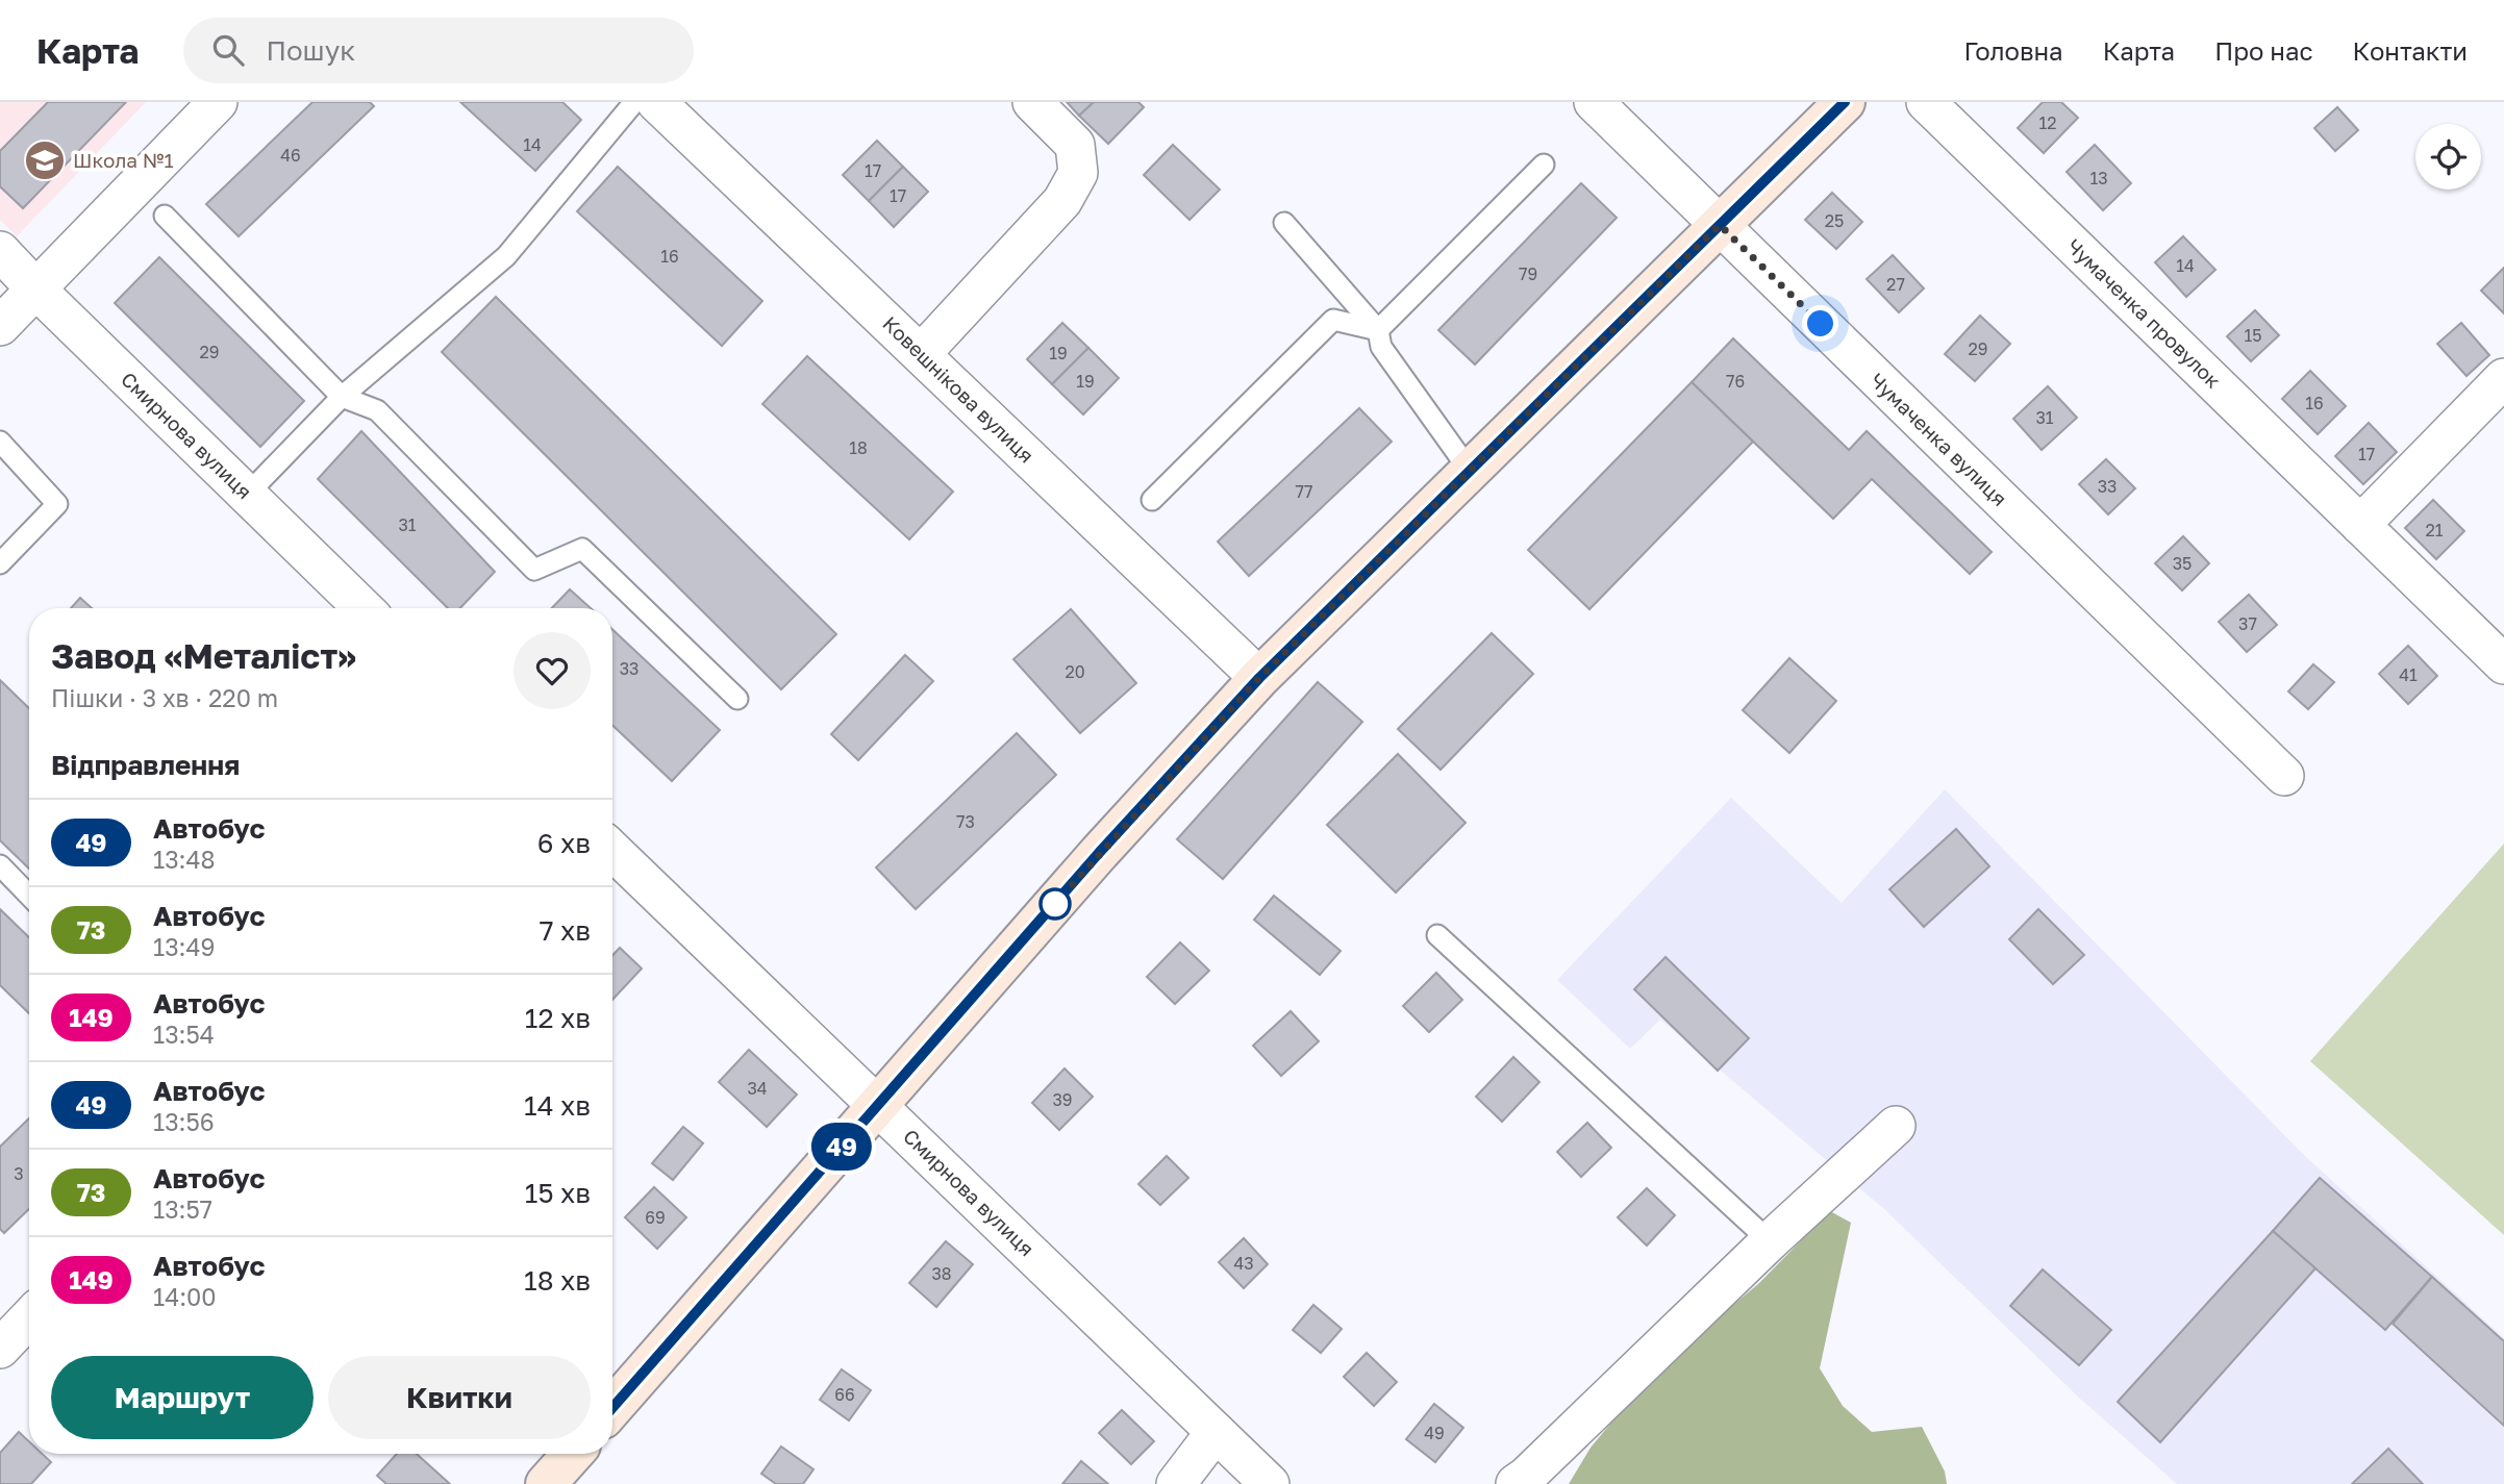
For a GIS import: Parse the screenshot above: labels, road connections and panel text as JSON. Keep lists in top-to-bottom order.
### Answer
{
  "streets": {
    "street": [
      "Чумаченка провулок",
      "Ковешнікова вулиця",
      "Смирнова вулиця",
      "Чумаченка вулиця"
    ]
  },
  "places": {
    "school or university": ["Школа №1"]
  },
  "lines": ["bus line 49"],
  "house_numbers": [
    "12",
    "14",
    "46",
    "17",
    "13",
    "17",
    "25",
    "16",
    "14",
    "79",
    "27",
    "15",
    "29",
    "29",
    "19",
    "19",
    "76",
    "16",
    "31",
    "18",
    "17",
    "33",
    "77",
    "31",
    "21",
    "35",
    "37",
    "33",
    "20",
    "41",
    "73",
    "34",
    "39",
    "3",
    "69",
    "43",
    "38",
    "66",
    "49"
  ],
  "page": {
    "header": "Карта",
    "search": "Пошук",
    "nav": [
      "Головна",
      "Карта",
      "Про нас",
      "Контакти"
    ],
    "on_map": "49",
    "heading": [
      ["Завод «Металіст»", "Пішки · 3 хв · 220 m"],
      "Відправлення"
    ],
    "list": [
      {
        "mark": "49",
        "name": "Автобус",
        "note": "13:48",
        "value": "6 хв"
      },
      {
        "mark": "73",
        "name": "Автобус",
        "note": "13:49",
        "value": "7 хв"
      },
      {
        "mark": "149",
        "name": "Автобус",
        "note": "13:54",
        "value": "12 хв"
      },
      {
        "mark": "49",
        "name": "Автобус",
        "note": "13:56",
        "value": "14 хв"
      },
      {
        "mark": "73",
        "name": "Автобус",
        "note": "13:57",
        "value": "15 хв"
      },
      {
        "mark": "149",
        "name": "Автобус",
        "note": "14:00",
        "value": "18 хв"
      }
    ],
    "buttons": ["Маршрут", "Квитки"]
  }
}
